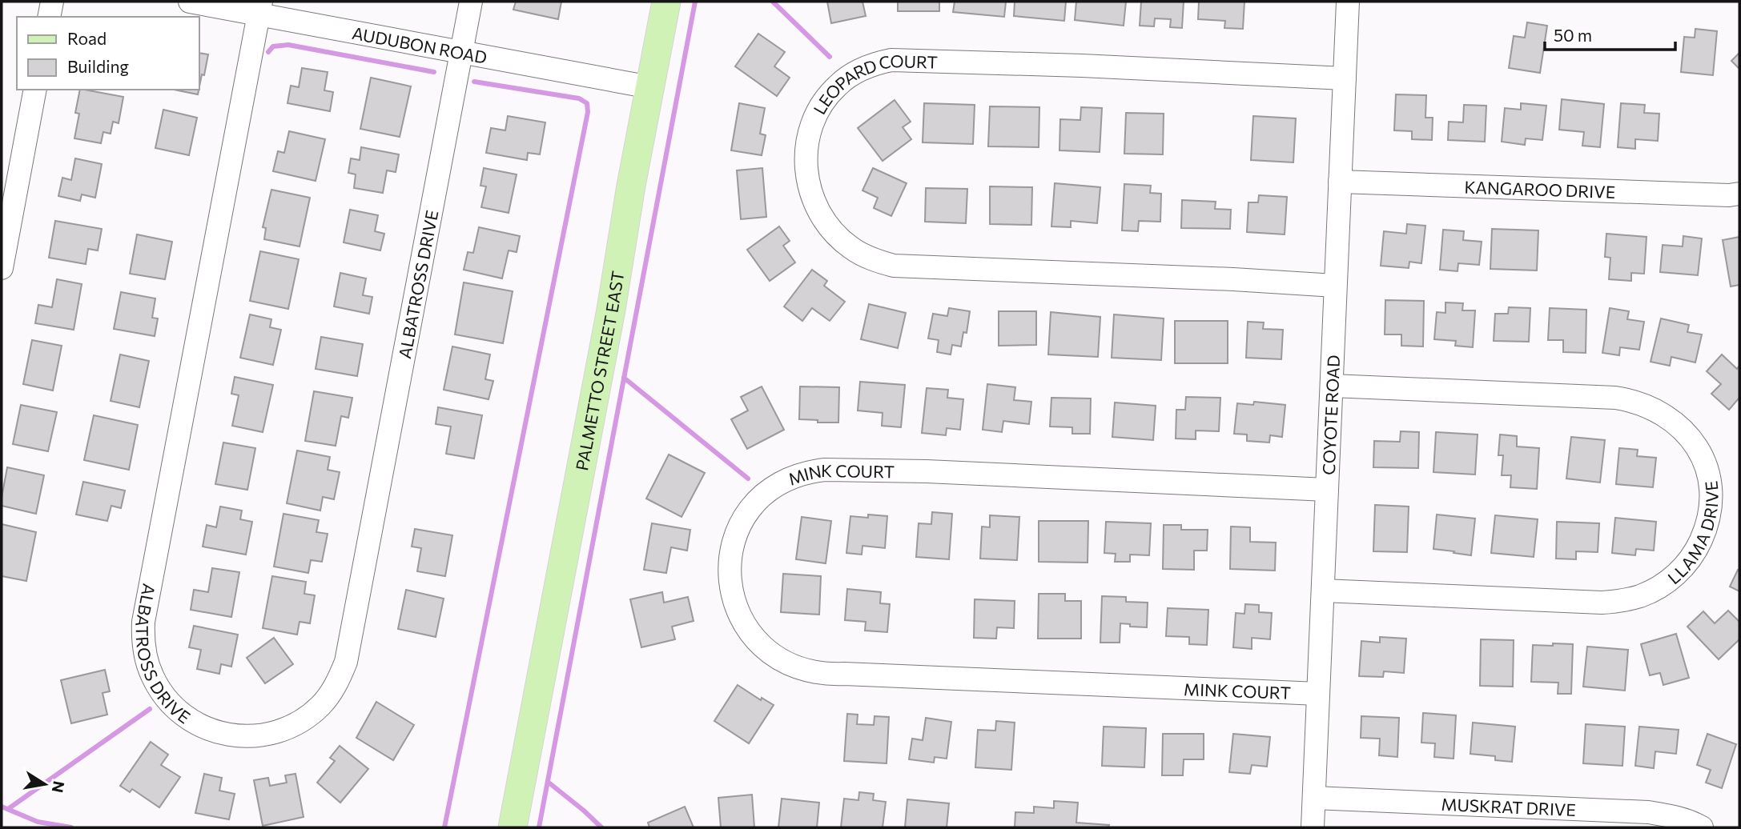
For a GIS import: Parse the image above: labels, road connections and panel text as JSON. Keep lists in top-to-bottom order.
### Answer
{
  "streets": {
    "main road": ["PALMETTO STREET EAST"],
    "street": [
      "AUDUBON ROAD",
      "LEOPARD COURT",
      "KANGAROO DRIVE",
      "ALBATROSS DRIVE",
      "COYOTE ROAD",
      "MINK COURT",
      "LLAMA DRIVE",
      "MUSKRAT DRIVE"
    ]
  },
  "crossings": [
    ["AUDUBON ROAD", "ALBATROSS DRIVE"],
    ["AUDUBON ROAD", "PALMETTO STREET EAST"],
    ["LEOPARD COURT", "COYOTE ROAD"],
    ["KANGAROO DRIVE", "COYOTE ROAD"],
    ["COYOTE ROAD", "MINK COURT"],
    ["COYOTE ROAD", "LLAMA DRIVE"],
    ["COYOTE ROAD", "MUSKRAT DRIVE"]
  ],
  "legend": ["Road", "Building"],
  "scale_bar": "50 m",
  "north": "right"
}
